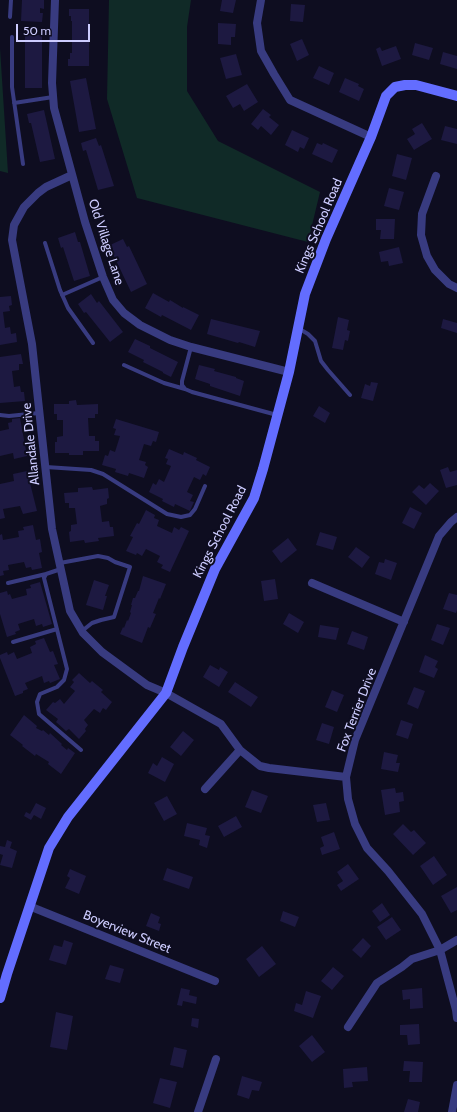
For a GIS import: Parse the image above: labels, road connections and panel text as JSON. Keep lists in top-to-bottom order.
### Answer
{
  "streets": {
    "street": [
      "Kings School Road",
      "Old Village Lane",
      "Allandale Drive",
      "Fox Terrier Drive",
      "Boyerview Street"
    ]
  },
  "crossings": [
    ["Kings School Road", "Old Village Lane"],
    ["Kings School Road", "Allandale Drive"],
    ["Kings School Road", "Boyerview Street"],
    ["Old Village Lane", "Allandale Drive"],
    ["Allandale Drive", "Fox Terrier Drive"]
  ],
  "scale_bar": "50 m"
}
